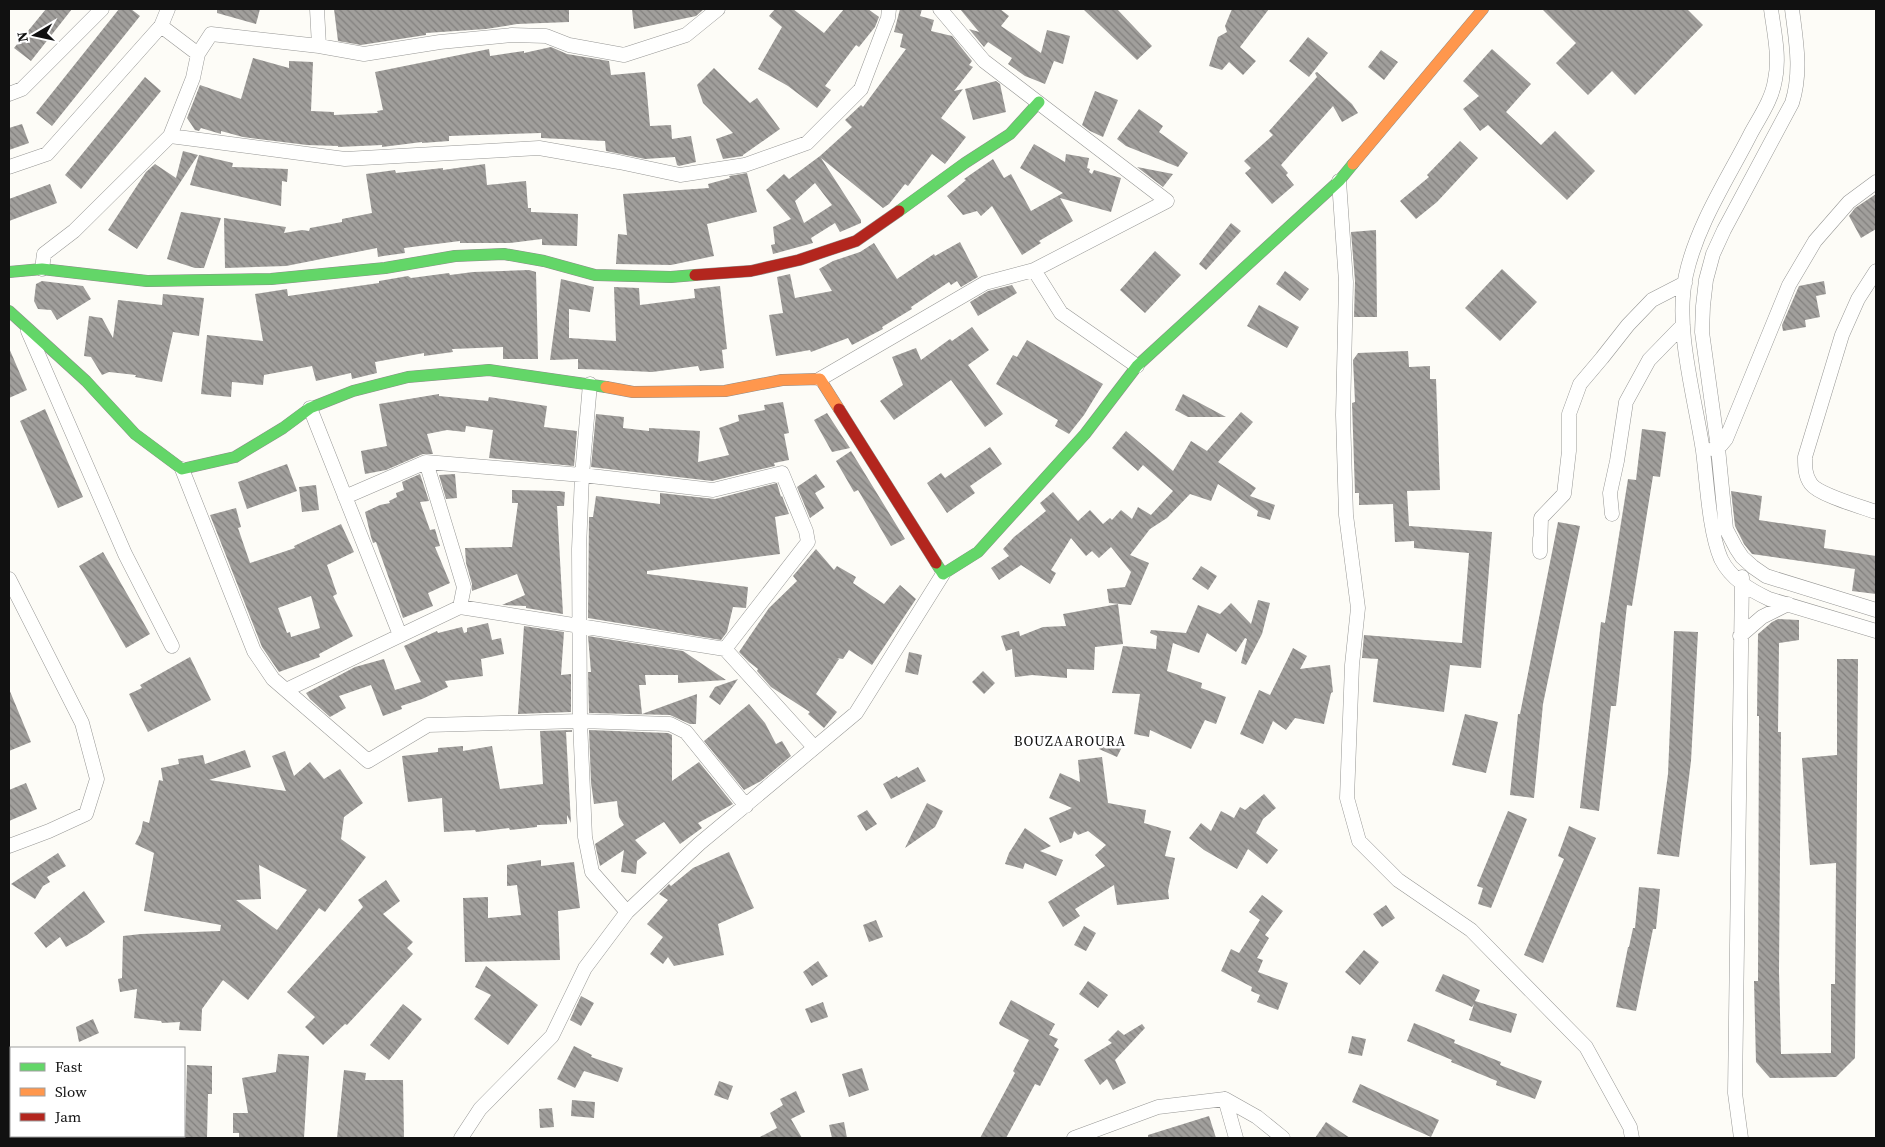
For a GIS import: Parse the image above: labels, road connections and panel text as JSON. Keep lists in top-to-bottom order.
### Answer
{
  "districts": ["BOUZAAROURA"],
  "legend": ["Fast", "Slow", "Jam"],
  "north": "left"
}
